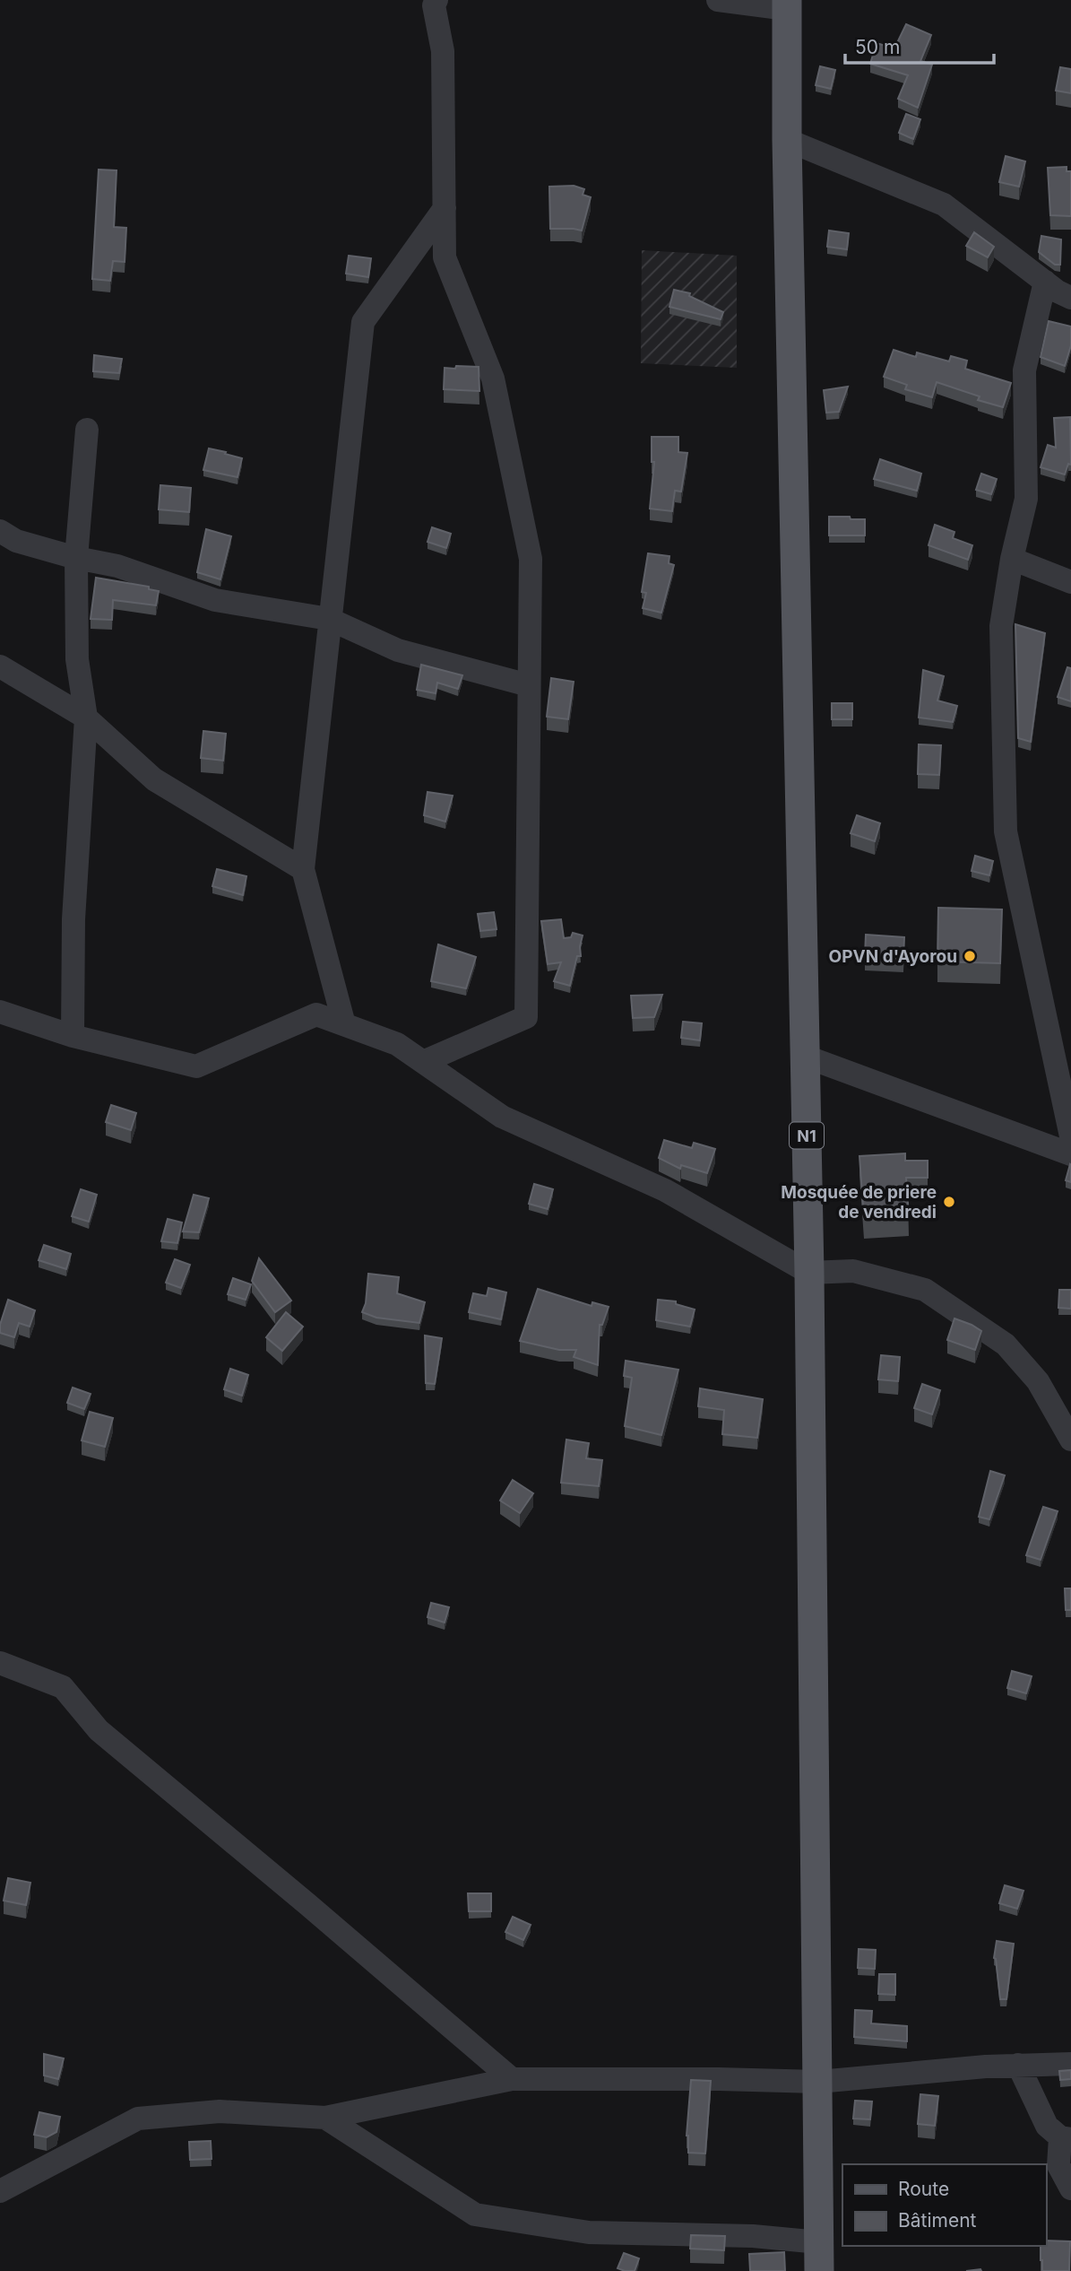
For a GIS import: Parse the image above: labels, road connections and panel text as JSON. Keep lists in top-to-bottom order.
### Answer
{
  "streets": {
    "main road": ["N1"]
  },
  "places": ["OPVN d'Ayorou", "Mosquée de priere de vendredi"],
  "legend": ["Route", "Bâtiment"],
  "scale_bar": "50 m"
}
